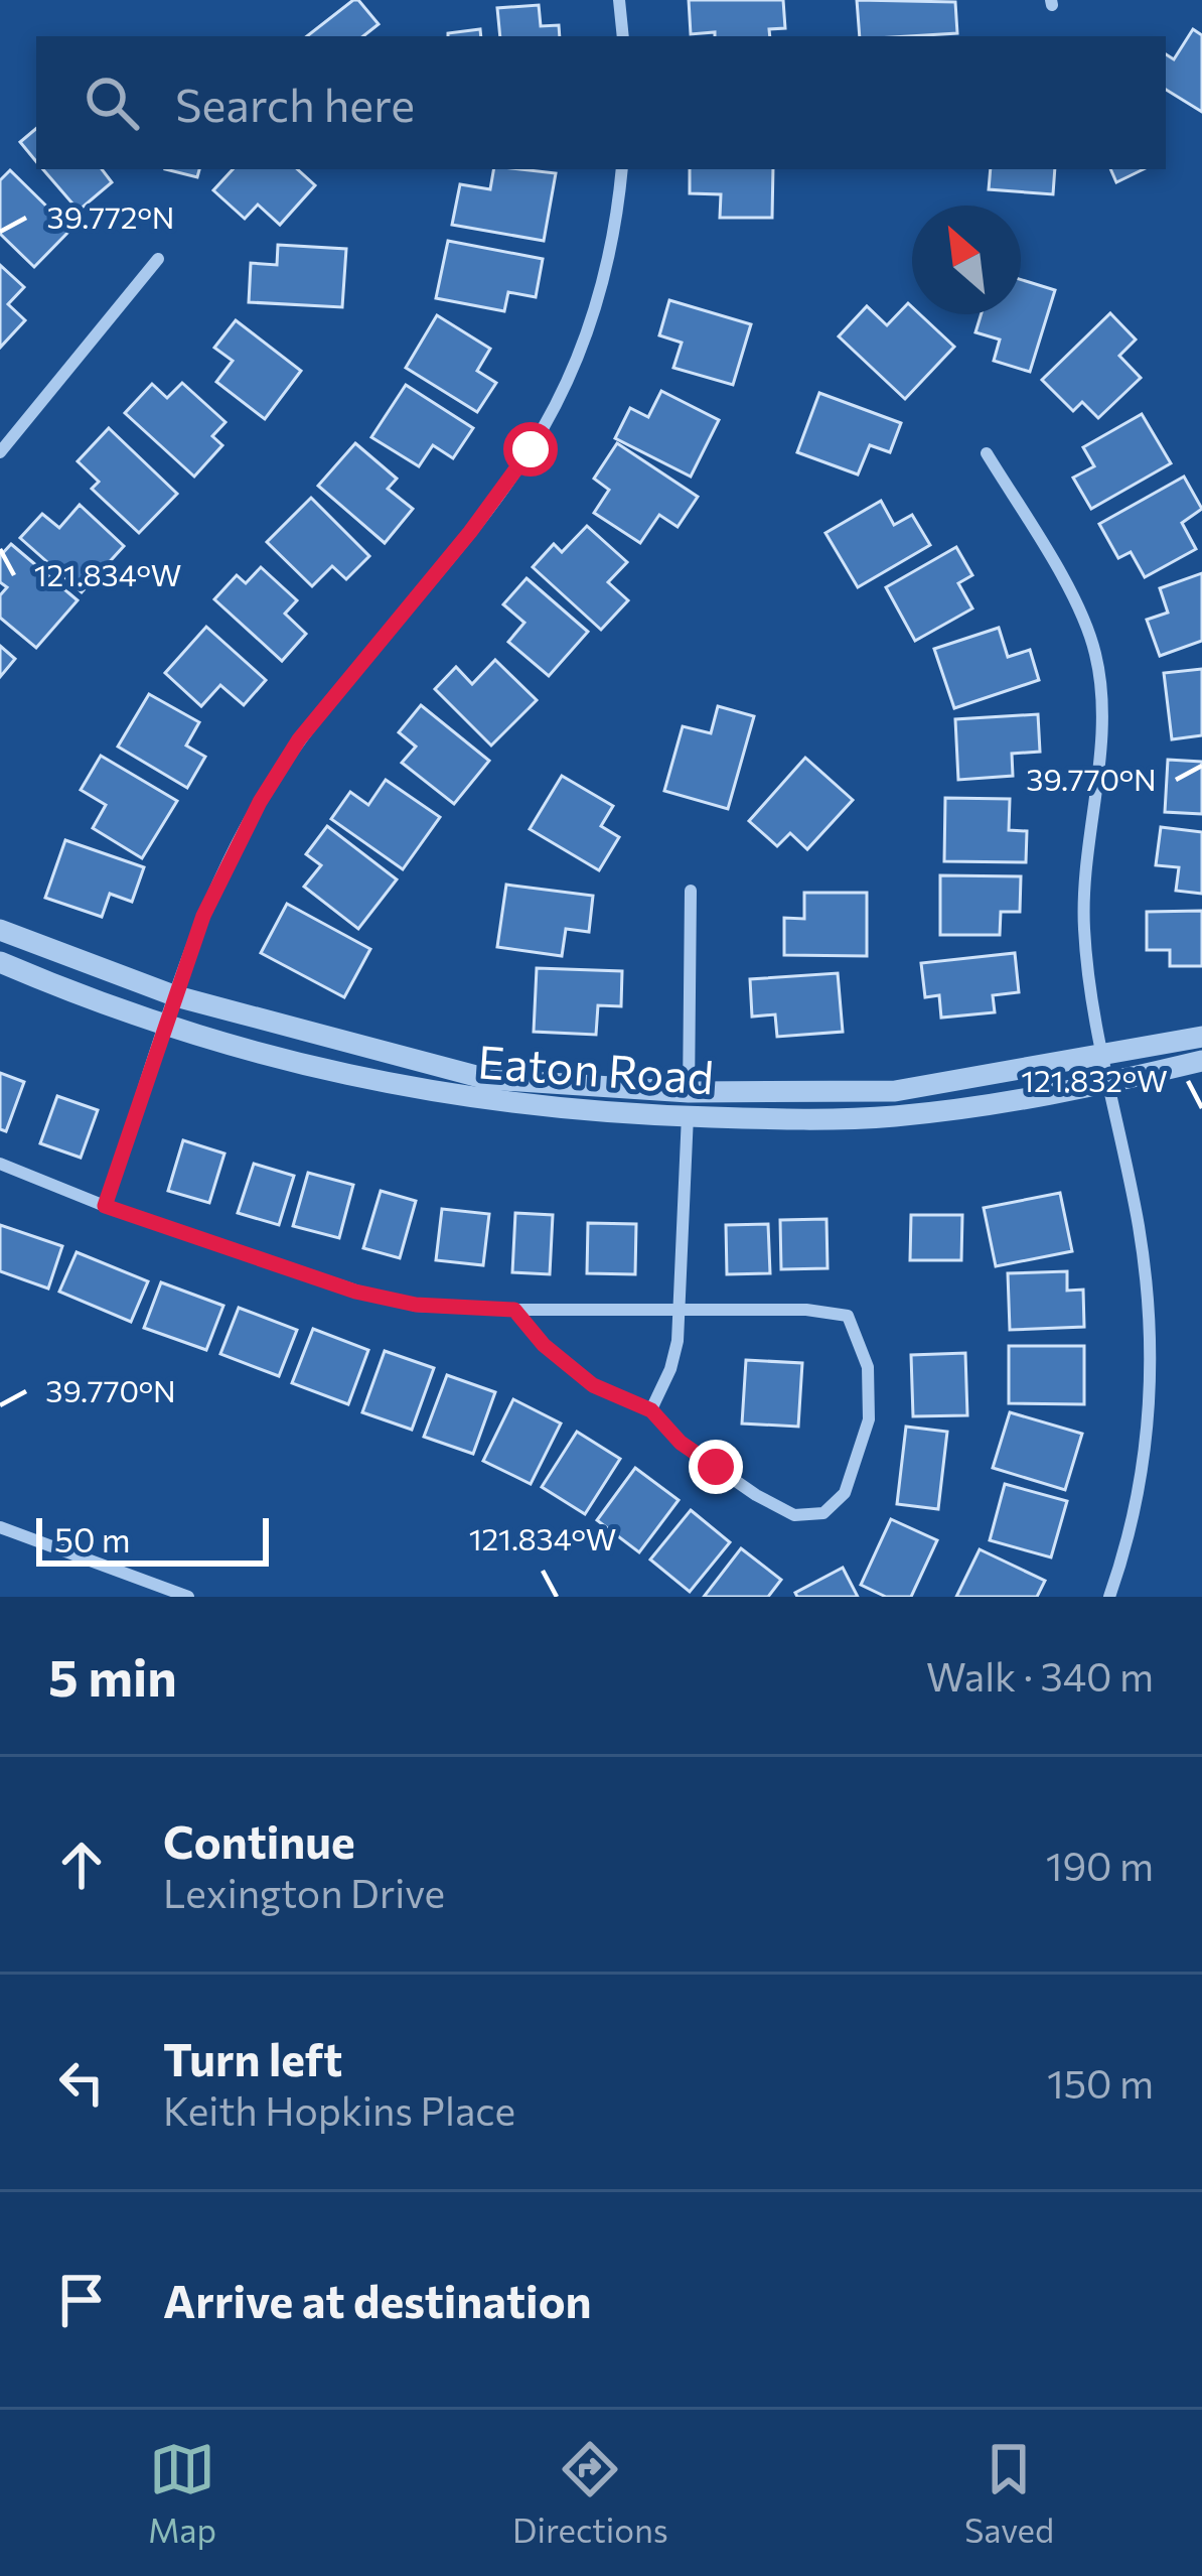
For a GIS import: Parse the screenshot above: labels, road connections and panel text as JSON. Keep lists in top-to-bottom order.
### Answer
{
  "streets": {
    "street": ["Eaton Road"]
  },
  "scale_bar": "50 m",
  "north": "top left",
  "page": {
    "search": "Search here",
    "scale": "50 m",
    "heading": ["5 min", "Walk · 340 m"],
    "list": [
      ["Continue", "Lexington Drive", "190 m"],
      ["Turn left", "Keith Hopkins Place", "150 m"],
      "Arrive at destination"
    ],
    "nav": ["Map", "Directions", "Saved"]
  },
  "coordinates": [
    "39.772°N",
    "121.834°W",
    "39.770°N",
    "121.832°W"
  ]
}
